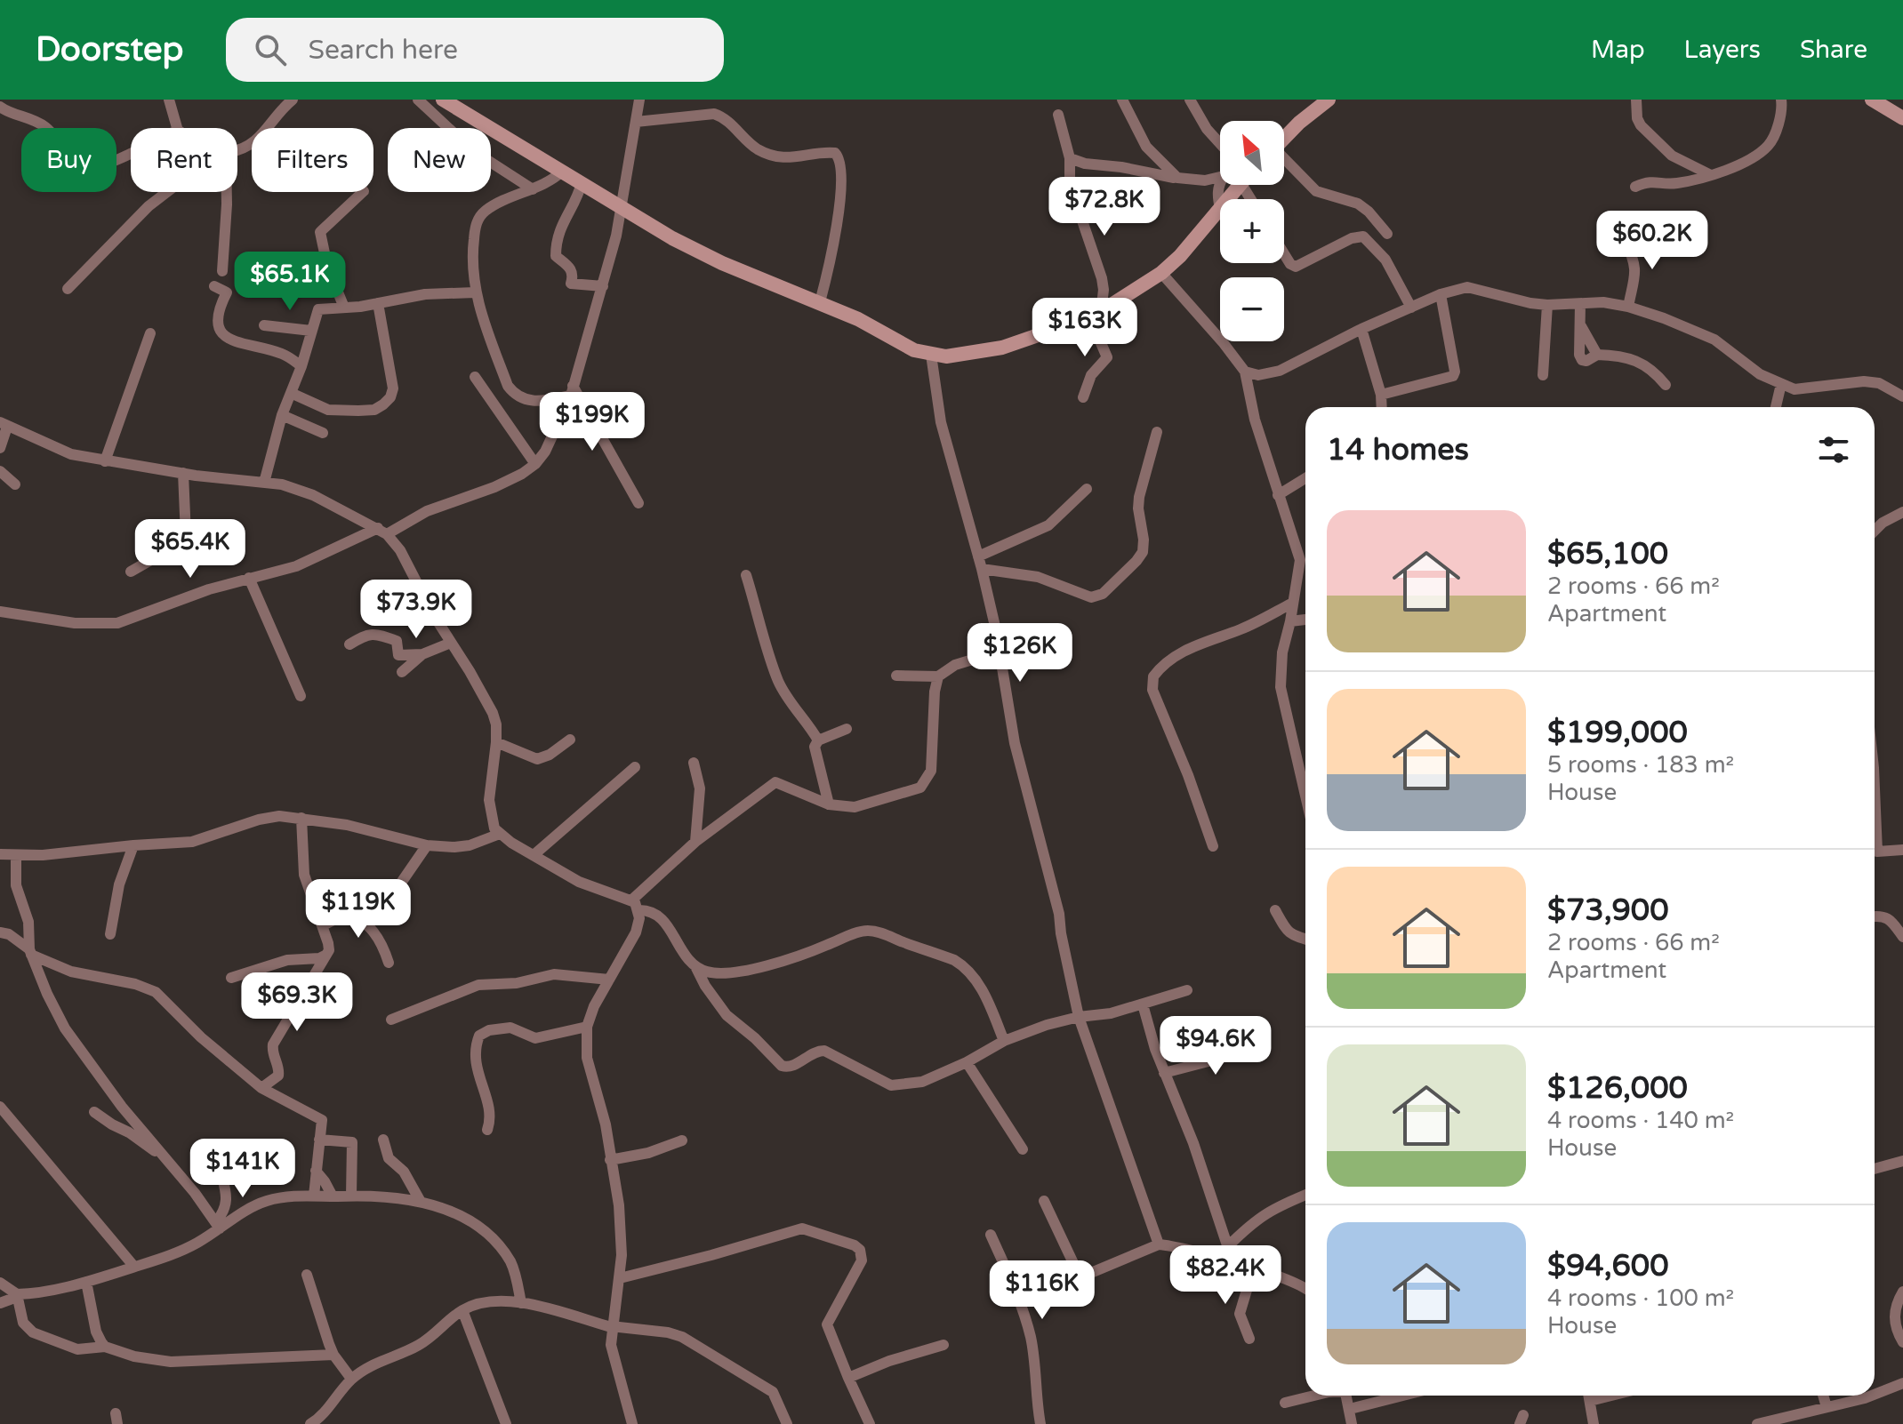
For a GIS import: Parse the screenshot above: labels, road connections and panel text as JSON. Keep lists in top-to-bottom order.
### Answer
{
  "north": "top left",
  "page": {
    "header": "Doorstep",
    "search": "Search here",
    "nav": ["Map", "Layers", "Share"],
    "map_buttons": ["+", "−"],
    "chip": [
      "Buy",
      "Rent",
      "Filters",
      "New"
    ],
    "price": [
      "$72.8K",
      "$60.2K",
      "$65.1K",
      "$163K",
      "$199K",
      "$65.4K",
      "$73.9K",
      "$126K",
      "$119K",
      "$69.3K",
      "$94.6K",
      "$141K",
      "$82.4K",
      "$116K"
    ],
    "heading": "14 homes",
    "list": [
      {
        "name": "$65,100",
        "note": "2 rooms · 66 m² · Apartment"
      },
      {
        "name": "$199,000",
        "note": "5 rooms · 183 m² · House"
      },
      {
        "name": "$73,900",
        "note": "2 rooms · 66 m² · Apartment"
      },
      {
        "name": "$126,000",
        "note": "4 rooms · 140 m² · House"
      },
      {
        "name": "$94,600",
        "note": "4 rooms · 100 m² · House"
      }
    ]
  }
}
